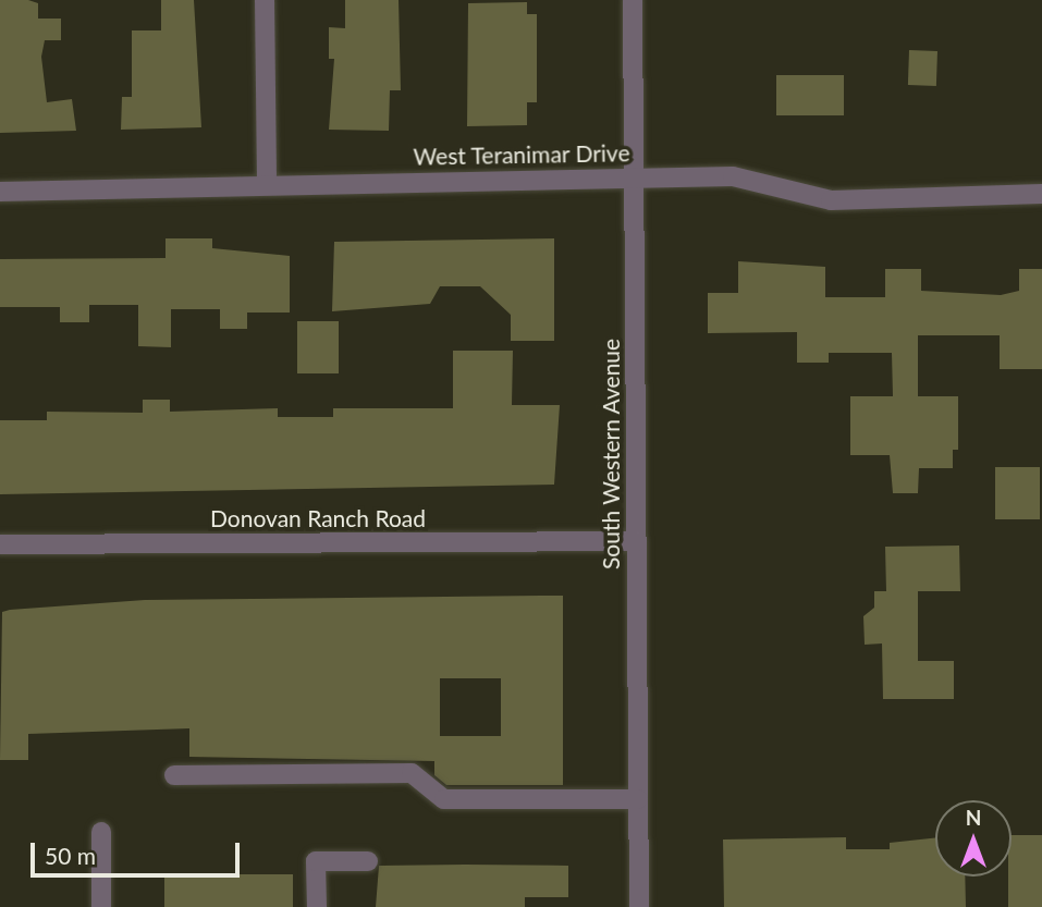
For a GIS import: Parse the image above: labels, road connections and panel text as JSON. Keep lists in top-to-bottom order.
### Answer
{
  "streets": {
    "street": ["West Teranimar Drive", "South Western Avenue", "Donovan Ranch Road"]
  },
  "crossings": [
    ["West Teranimar Drive", "South Western Avenue"],
    ["South Western Avenue", "Donovan Ranch Road"]
  ],
  "scale_bar": "50 m",
  "north": "top"
}
